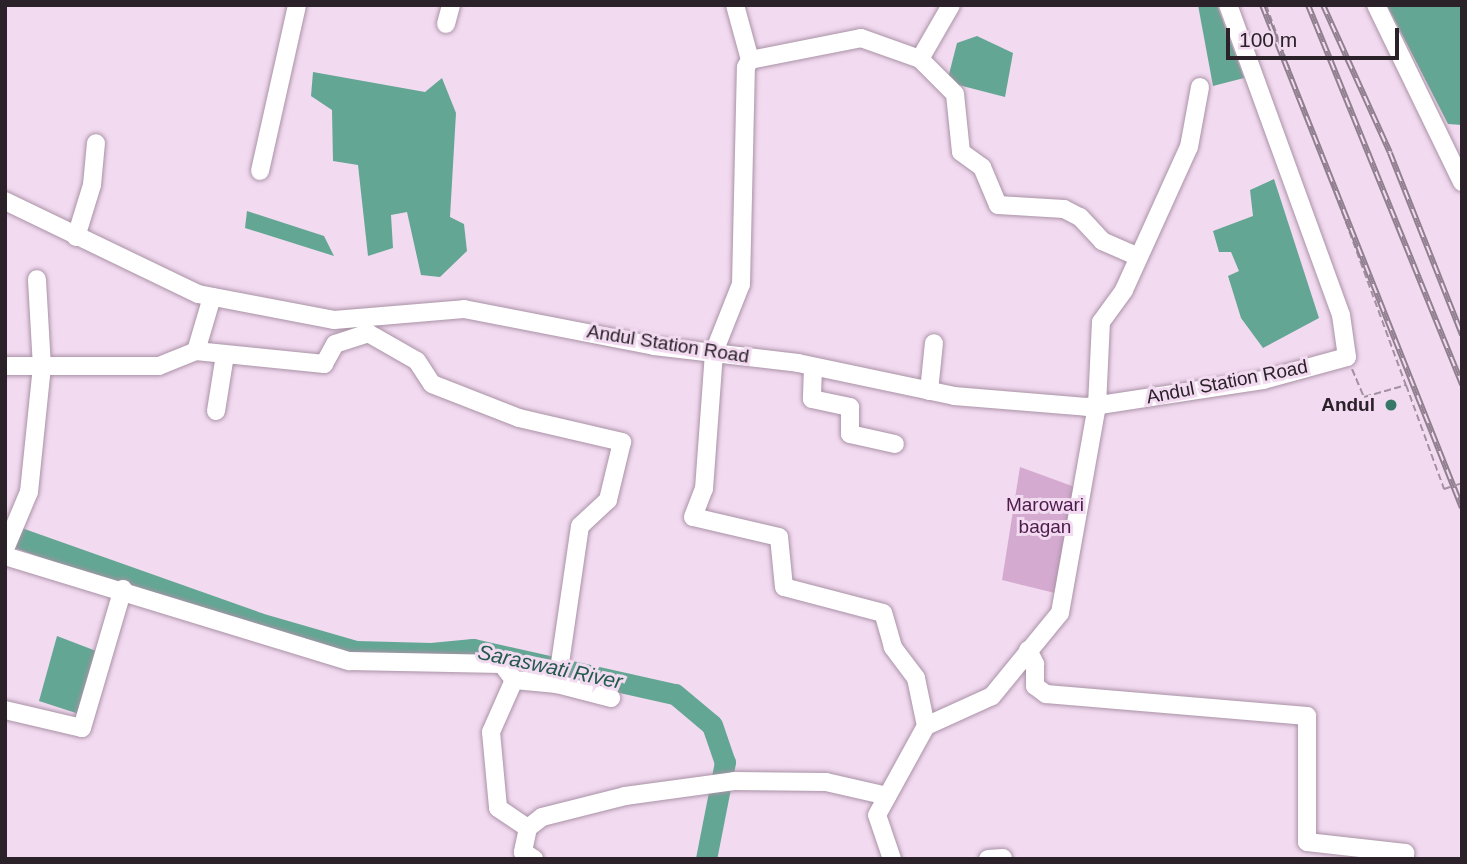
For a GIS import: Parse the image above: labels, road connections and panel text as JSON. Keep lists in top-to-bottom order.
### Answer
{
  "streets": {
    "street": ["Andul Station Road"]
  },
  "water": ["Saraswati River"],
  "parks": ["Marowari bagan"],
  "places": ["Andul"],
  "scale_bar": "100 m"
}
